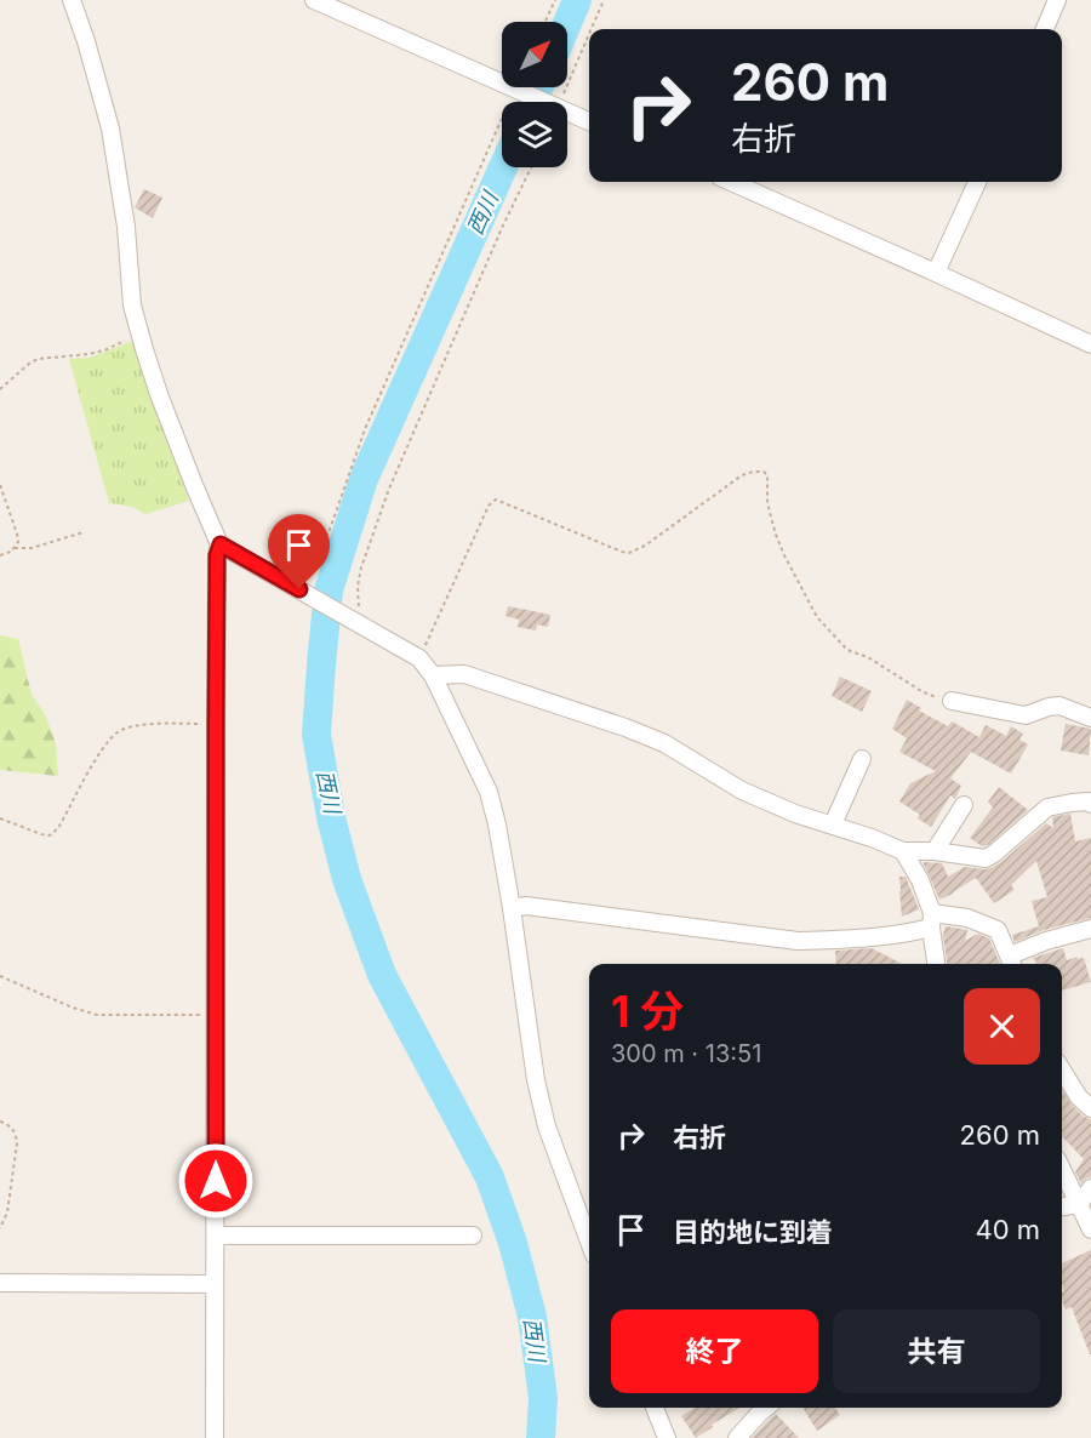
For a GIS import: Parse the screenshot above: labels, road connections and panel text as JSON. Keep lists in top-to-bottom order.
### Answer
{
  "water": ["西川"],
  "north": "top right",
  "page": {
    "turn": ["260 m", "右折"],
    "heading": ["1 分", "300 m · 13:51"],
    "list": [
      {
        "name": "右折",
        "value": "260 m"
      },
      {
        "name": "目的地に到着",
        "value": "40 m"
      }
    ],
    "buttons": ["終了", "共有"]
  }
}
